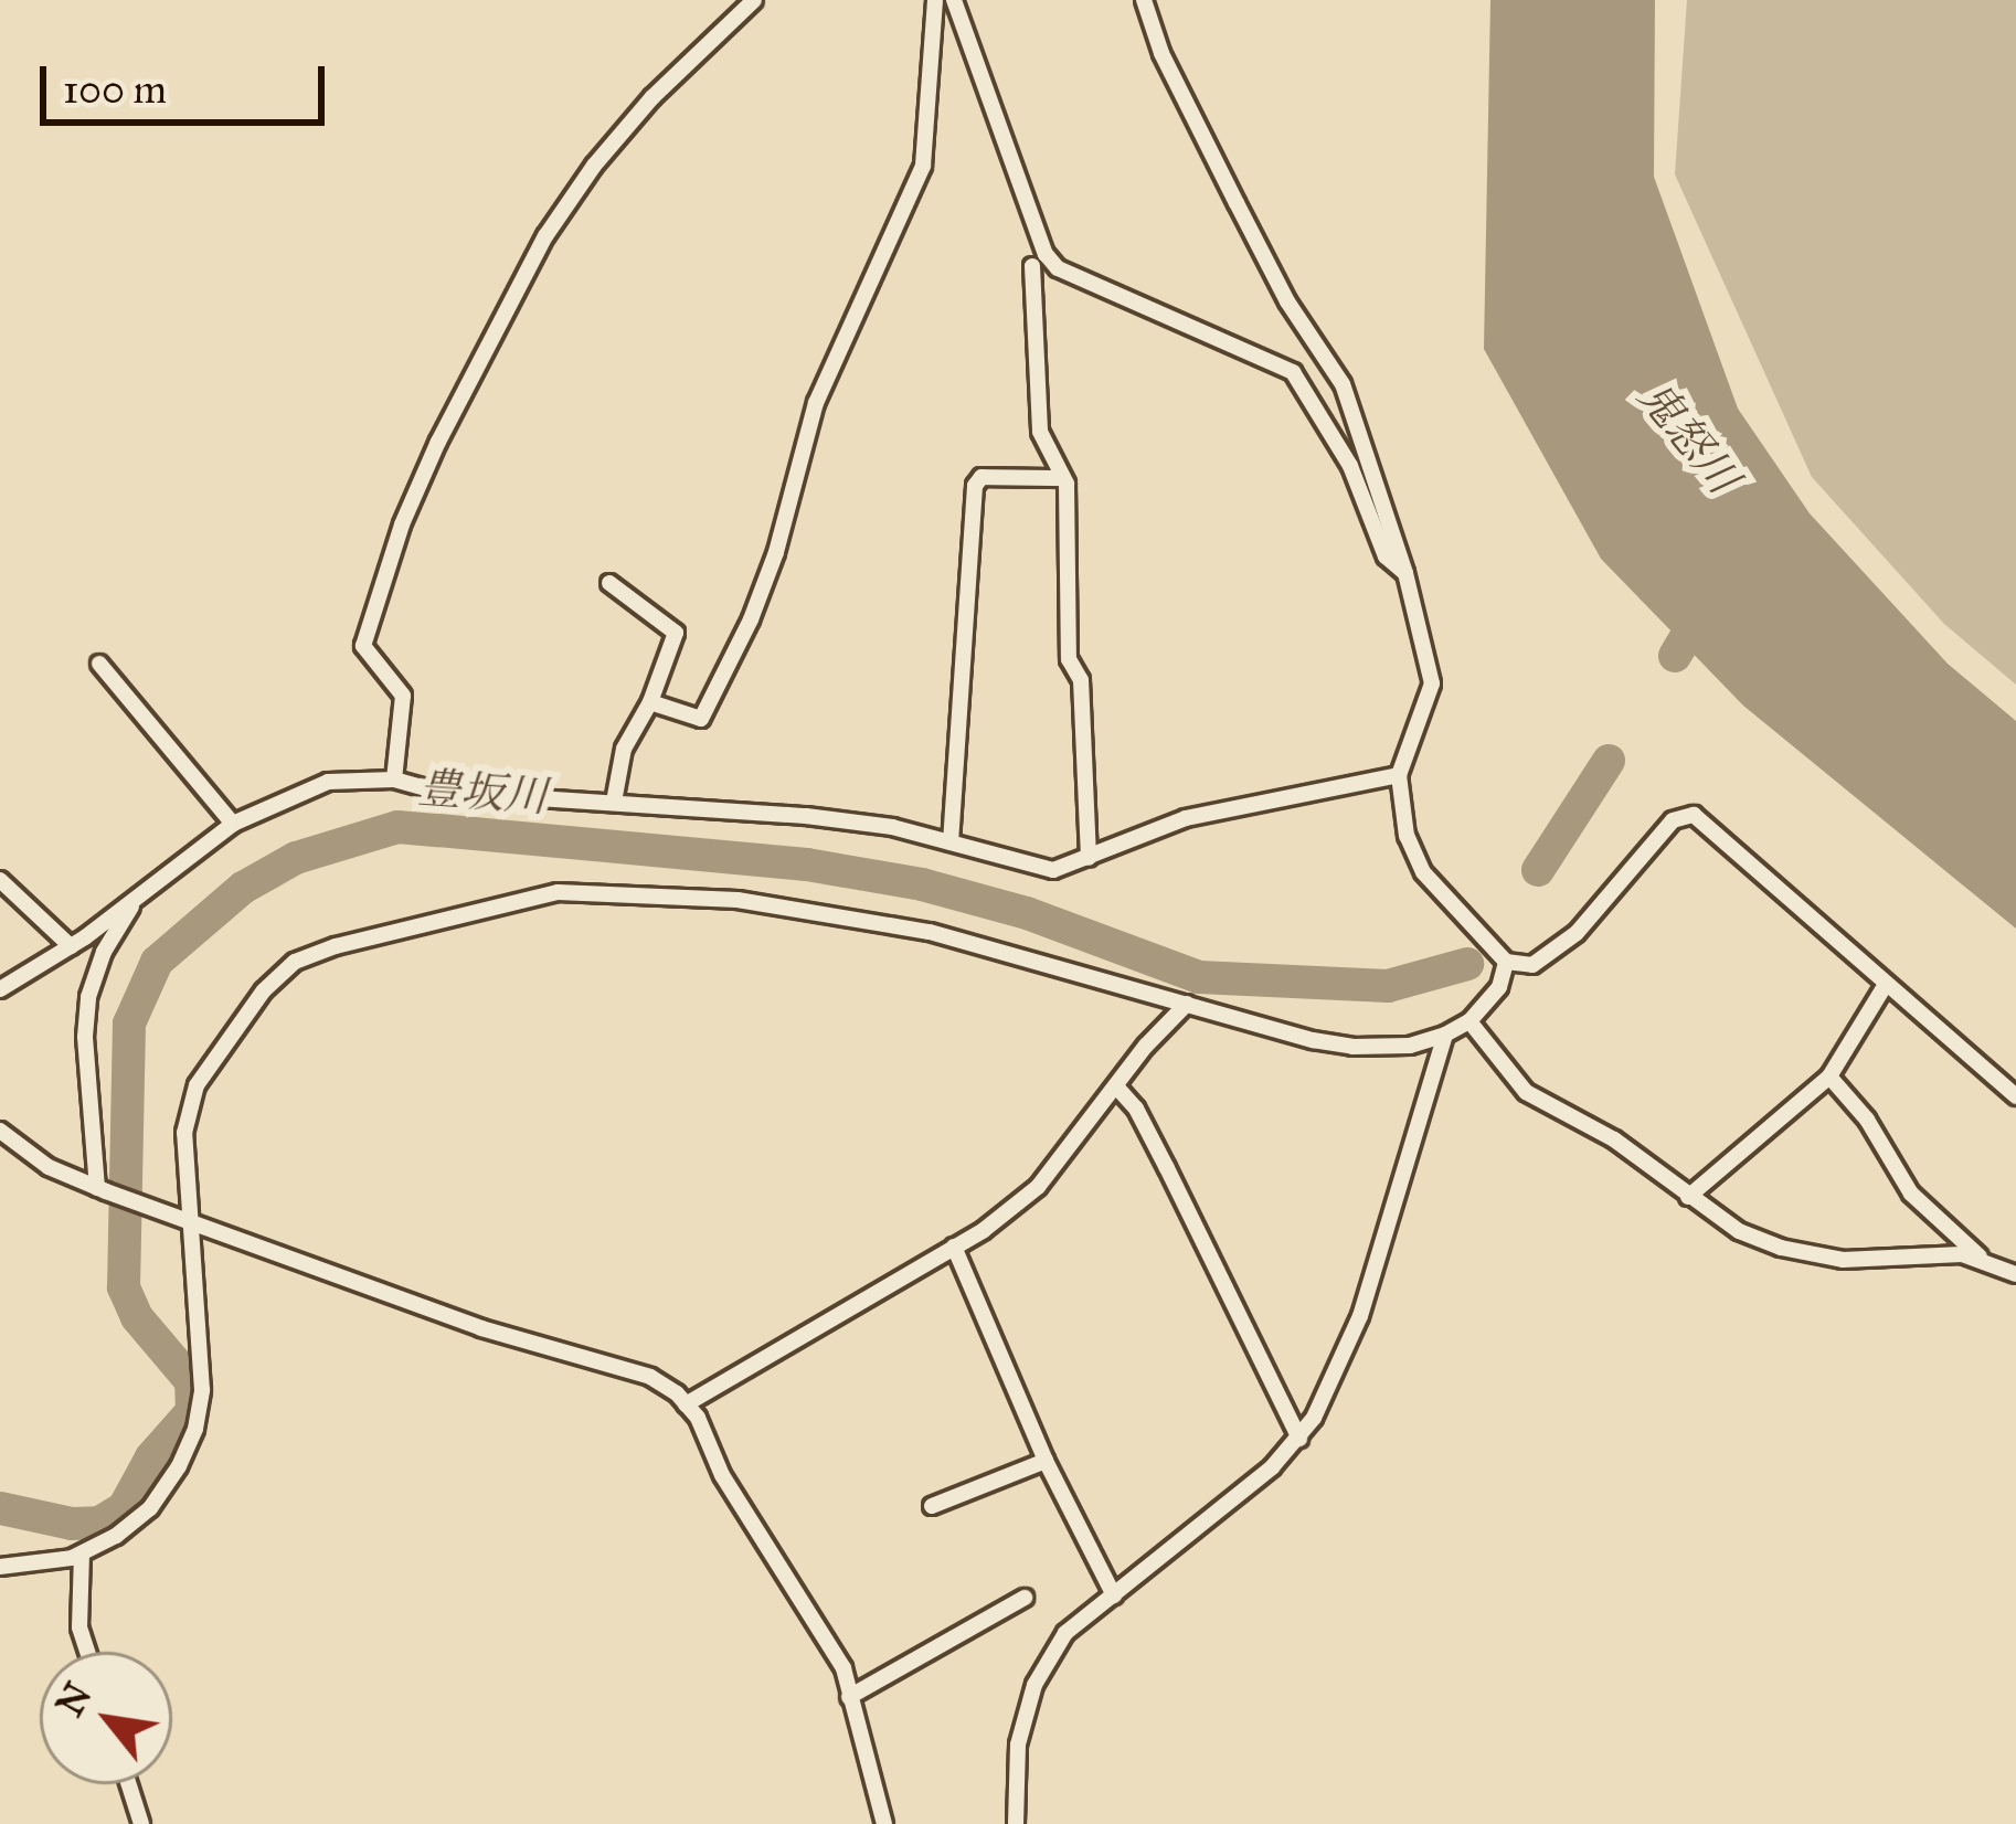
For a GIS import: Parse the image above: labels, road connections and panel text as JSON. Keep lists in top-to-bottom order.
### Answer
{
  "water": ["鬼怒川", "豊坂川"],
  "scale_bar": "100 m",
  "north": "top left"
}
